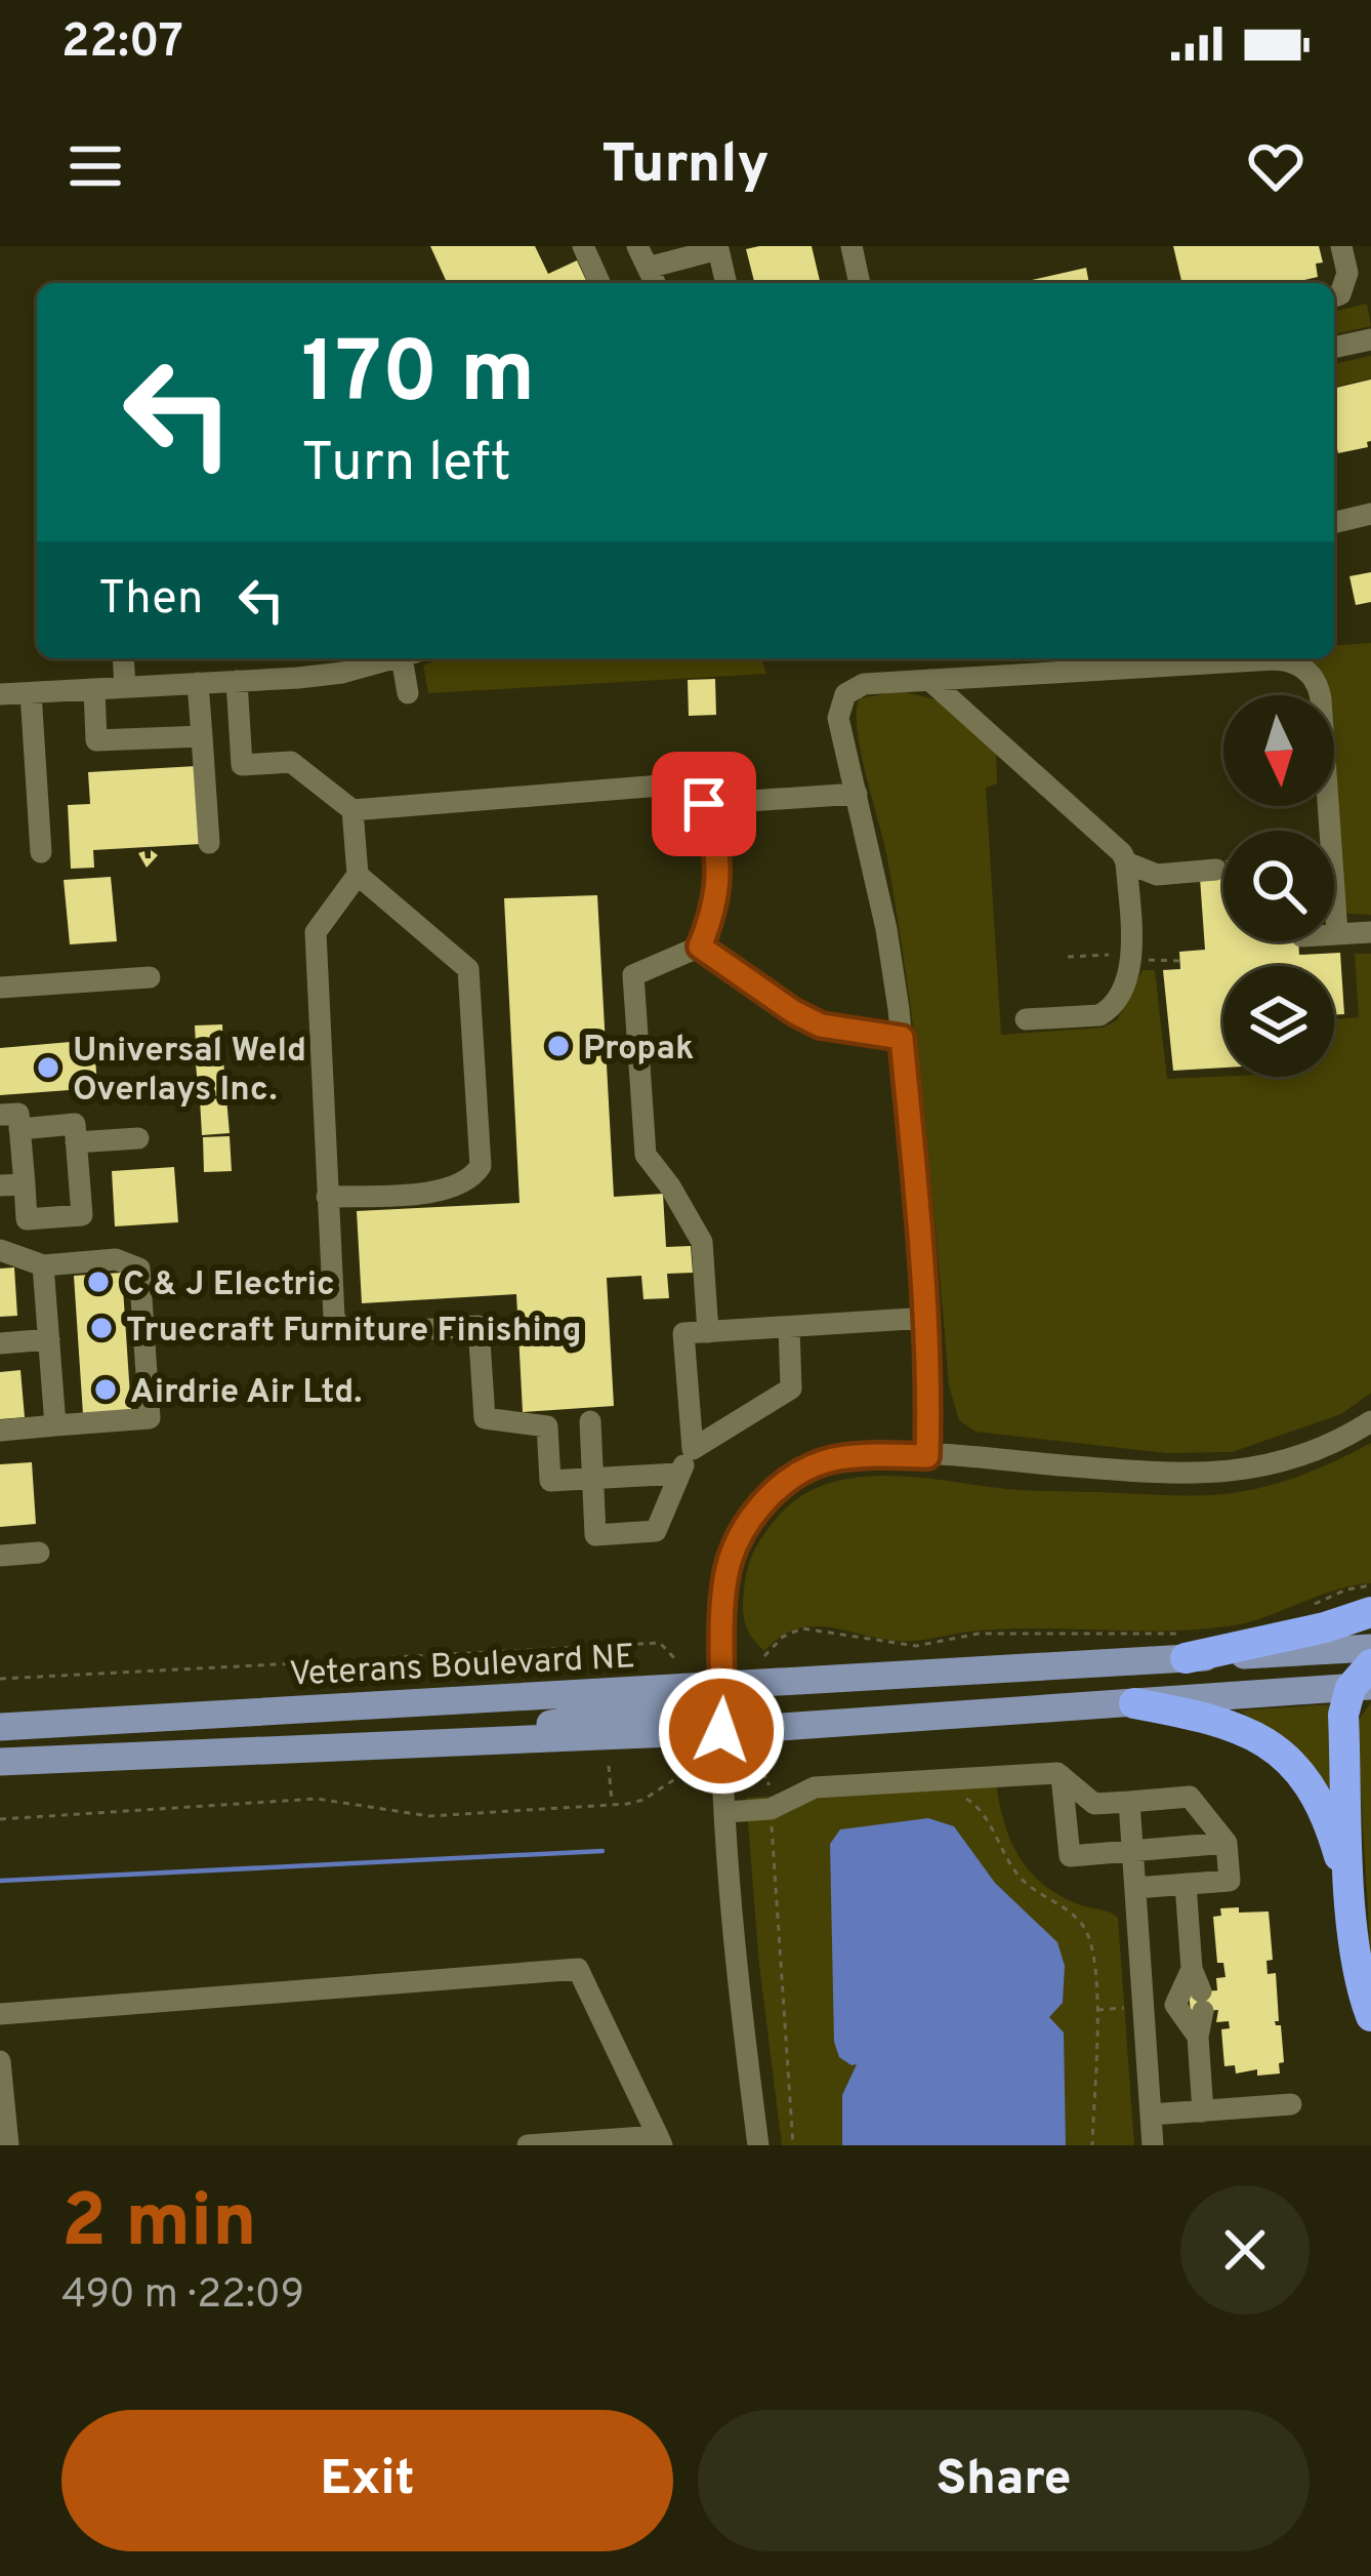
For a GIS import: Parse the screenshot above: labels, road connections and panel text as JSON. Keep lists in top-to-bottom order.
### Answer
{
  "streets": {
    "main road": ["Veterans Boulevard NE"]
  },
  "places": [
    "Propak",
    "Universal Weld Overlays Inc.",
    "C & J Electric",
    "Truecraft Furniture Finishing",
    "Airdrie Air Ltd."
  ],
  "north": "bottom",
  "page": {
    "status": "22:07",
    "header": "Turnly",
    "turn": ["170 m", "Turn left"],
    "then": "Then",
    "heading": ["2 min", "490 m · 22:09"],
    "buttons": ["Exit", "Share"]
  }
}
